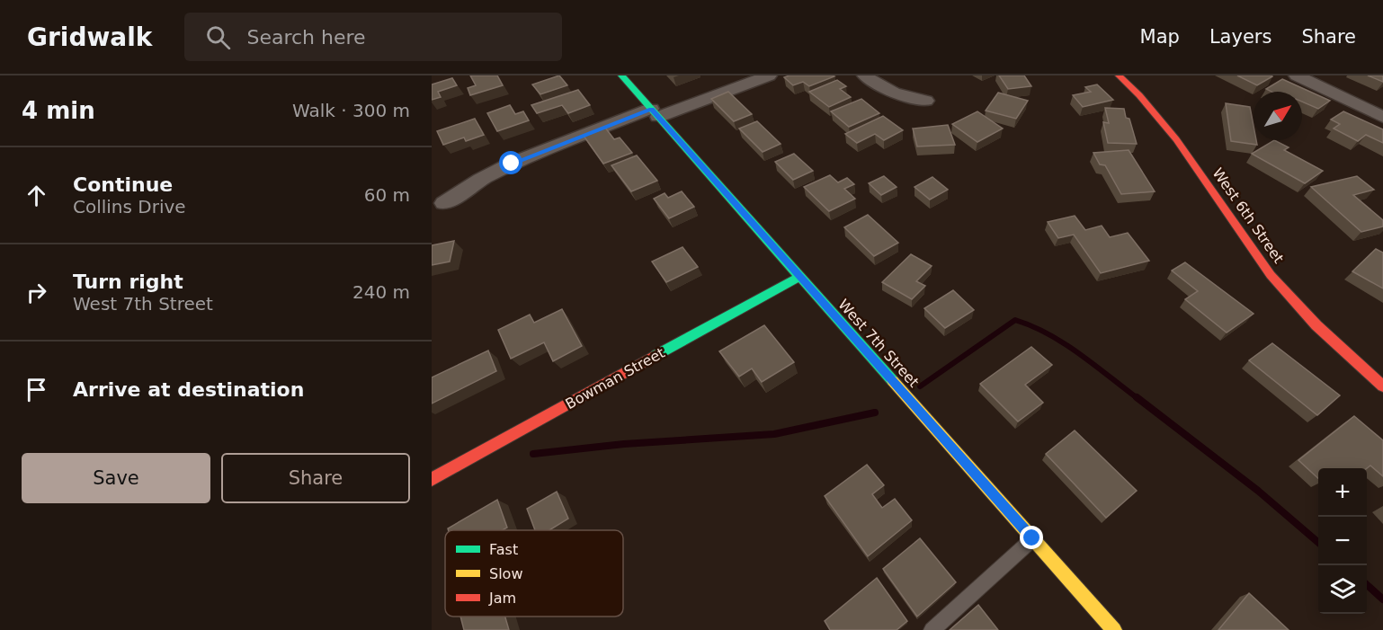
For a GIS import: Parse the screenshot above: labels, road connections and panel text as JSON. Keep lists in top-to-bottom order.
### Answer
{
  "streets": {
    "street": ["West 6th Street", "West 7th Street", "Bowman Street"]
  },
  "crossings": [
    ["West 7th Street", "Bowman Street"]
  ],
  "legend": ["Fast", "Slow", "Jam"],
  "north": "top right",
  "page": {
    "header": "Gridwalk",
    "search": "Search here",
    "nav": ["Map", "Layers", "Share"],
    "heading": ["4 min", "Walk · 300 m"],
    "list": [
      ["Continue", "Collins Drive", "60 m"],
      ["Turn right", "West 7th Street", "240 m"],
      "Arrive at destination"
    ],
    "buttons": ["Save", "Share"],
    "map_buttons": ["+", "−"]
  }
}
